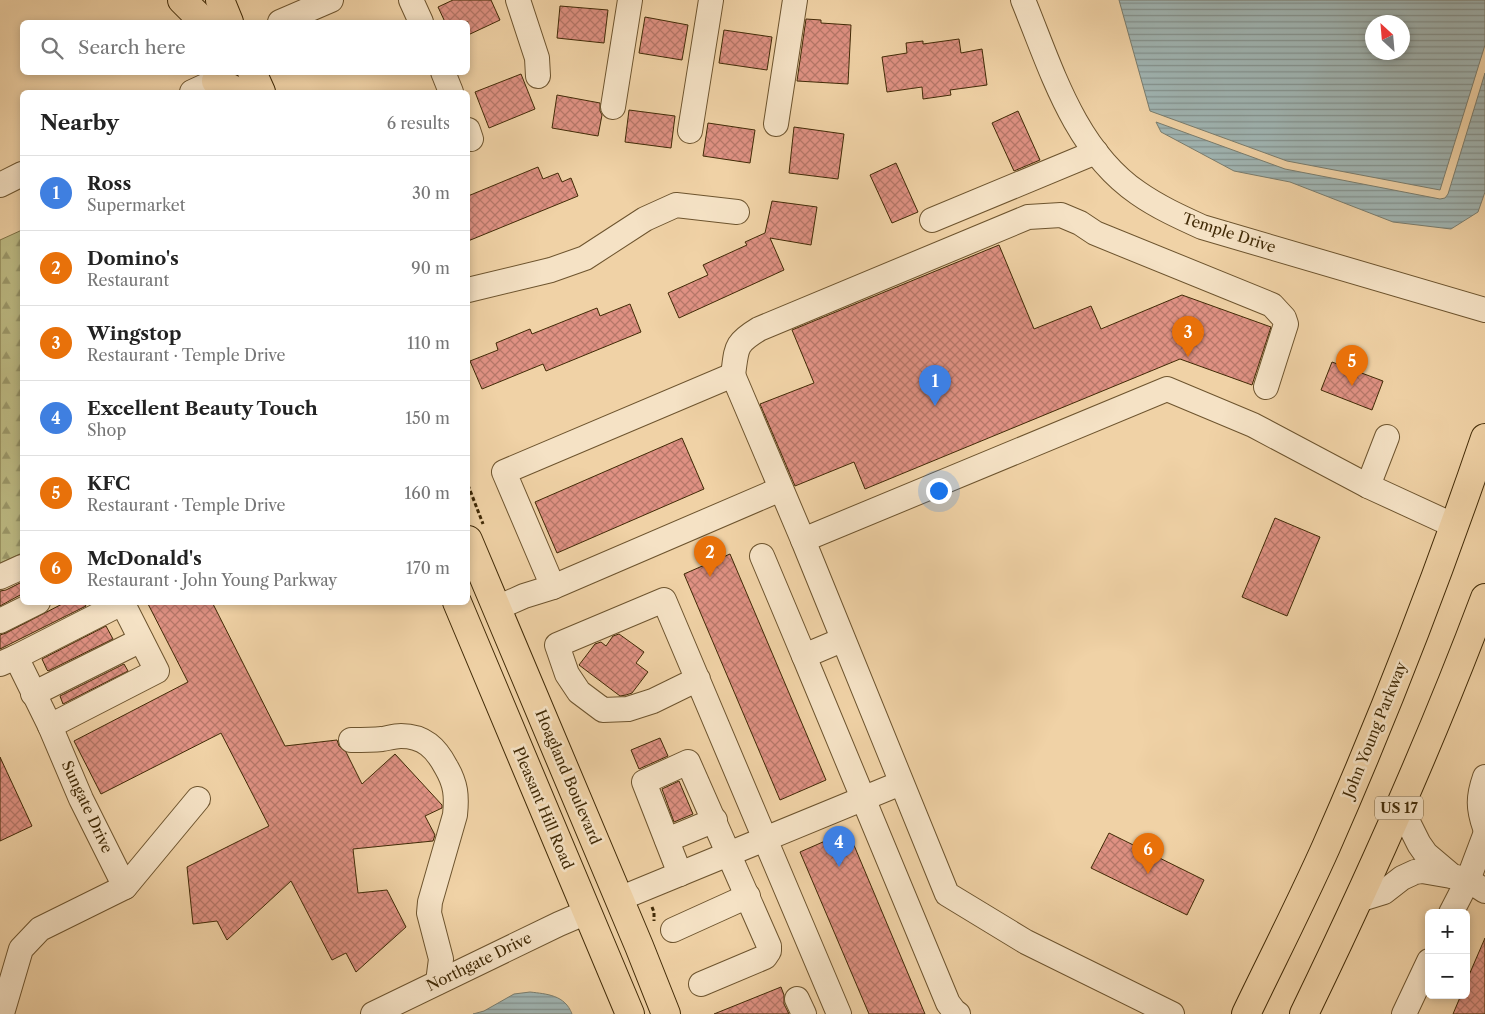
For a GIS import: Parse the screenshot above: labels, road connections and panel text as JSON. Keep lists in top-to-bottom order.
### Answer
{
  "streets": {
    "main road": [
      "John Young Parkway",
      "Hoagland Boulevard",
      "Pleasant Hill Road",
      "US 17"
    ],
    "street": ["Temple Drive", "Sungate Drive", "Northgate Drive"]
  },
  "crossings": [
    ["Pleasant Hill Road", "Northgate Drive"]
  ],
  "north": "top left",
  "page": {
    "search": "Search here",
    "heading": ["Nearby", "6 results"],
    "list": [
      {
        "mark": "1",
        "name": "Ross",
        "note": "Supermarket",
        "value": "30 m"
      },
      {
        "mark": "2",
        "name": "Domino's",
        "note": "Restaurant",
        "value": "90 m"
      },
      {
        "mark": "3",
        "name": "Wingstop",
        "note": "Restaurant · Temple Drive",
        "value": "110 m"
      },
      {
        "mark": "4",
        "name": "Excellent Beauty Touch",
        "note": "Shop",
        "value": "150 m"
      },
      {
        "mark": "5",
        "name": "KFC",
        "note": "Restaurant · Temple Drive",
        "value": "160 m"
      },
      {
        "mark": "6",
        "name": "McDonald's",
        "note": "Restaurant · John Young Parkway",
        "value": "170 m"
      }
    ],
    "pins": [
      "3",
      "5",
      "1",
      "2",
      "4",
      "6"
    ],
    "map_buttons": ["+", "−"]
  }
}
